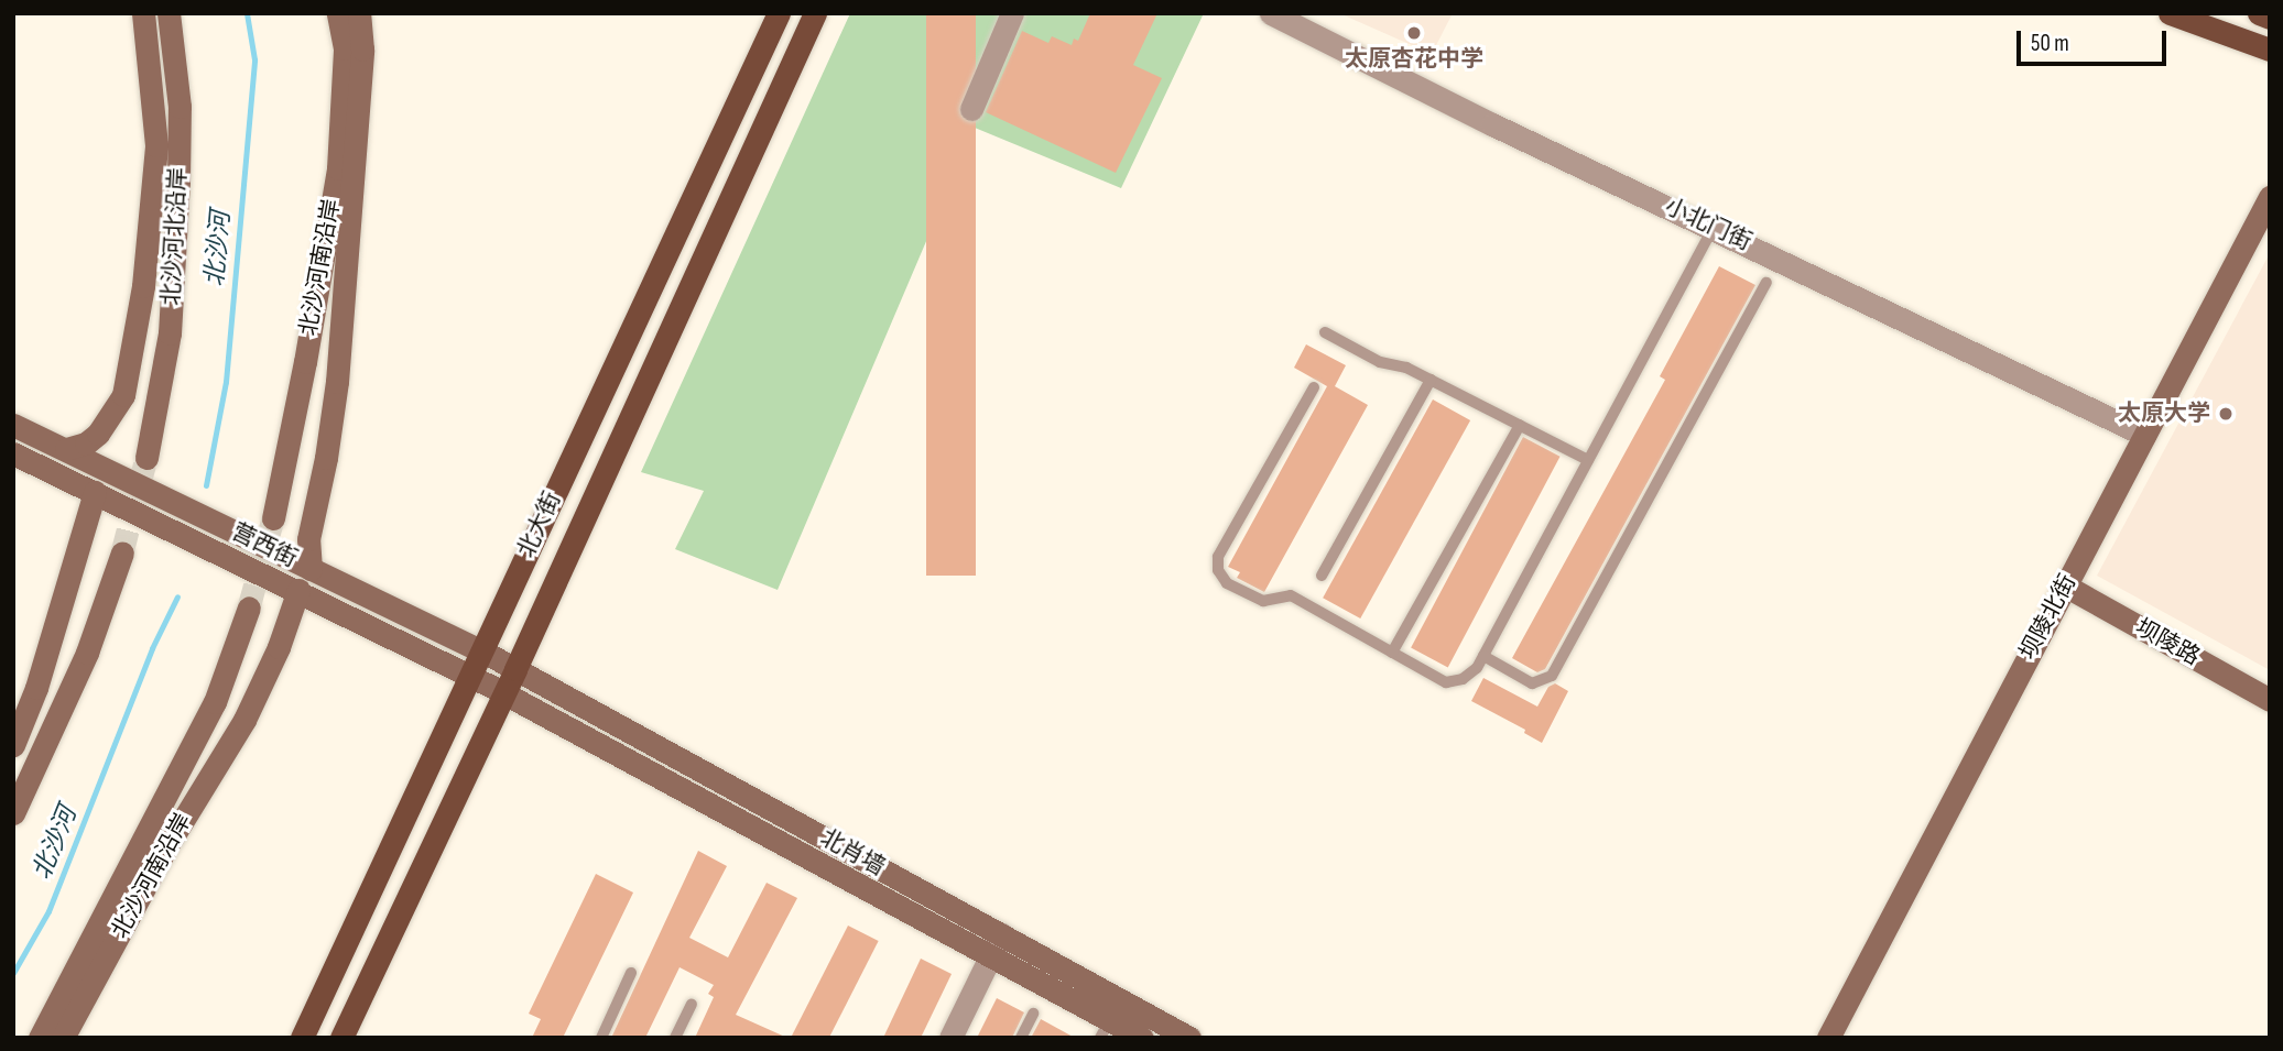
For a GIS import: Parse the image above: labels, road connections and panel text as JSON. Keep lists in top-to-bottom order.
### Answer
{
  "streets": {
    "main road": ["北大街"],
    "street": [
      "小北门街",
      "北沙河北沿岸",
      "北沙河南沿岸",
      "营西街",
      "坝陵北街",
      "坝陵路",
      "北肖墙"
    ]
  },
  "crossings": [
    ["小北门街", "坝陵北街"],
    ["北沙河南沿岸", "营西街"],
    ["北大街", "营西街"],
    ["营西街", "北肖墙"],
    ["坝陵北街", "坝陵路"]
  ],
  "water": ["北沙河"],
  "places": ["太原杏花中学", "太原大学"],
  "scale_bar": "50 m"
}
